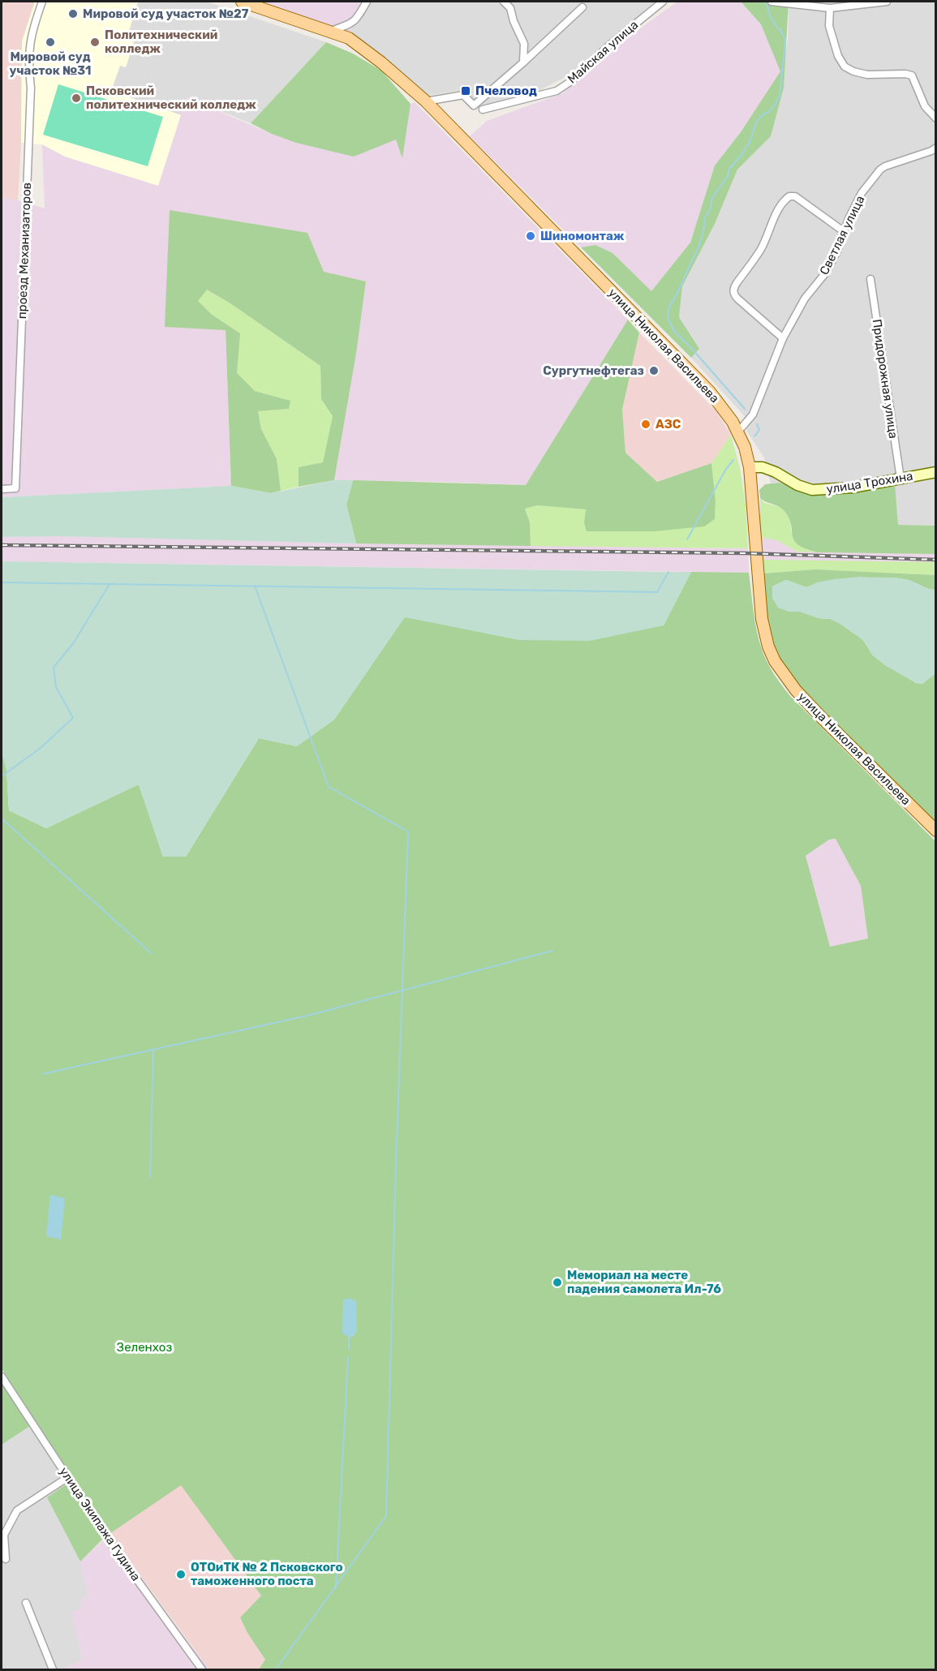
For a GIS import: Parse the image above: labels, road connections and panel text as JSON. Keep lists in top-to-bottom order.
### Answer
{
  "streets": {
    "main road": ["улица Николая Васильева"],
    "street": [
      "Майская улица",
      "Светлая улица",
      "проезд Механизаторов",
      "Придорожная улица",
      "улица Трохина",
      "улица Экипажа Гудина"
    ]
  },
  "crossings": [
    ["Светлая улица", "улица Николая Васильева"],
    ["улица Николая Васильева", "улица Трохина"],
    ["Придорожная улица", "улица Трохина"]
  ],
  "parks": ["Зеленхоз"],
  "places": {
    "other": [
      "Мировой суд участок №27",
      "Мировой суд участок №31",
      "Политехнический колледж",
      "Псковский политехнический колледж",
      "Шиномонтаж",
      "Сургутнефтегаз",
      "АЗС",
      "Мемориал на месте падения самолета Ил-76",
      "ОТОиТК № 2 Псковского таможенного поста"
    ],
    "transit": ["Пчеловод"]
  }
}
